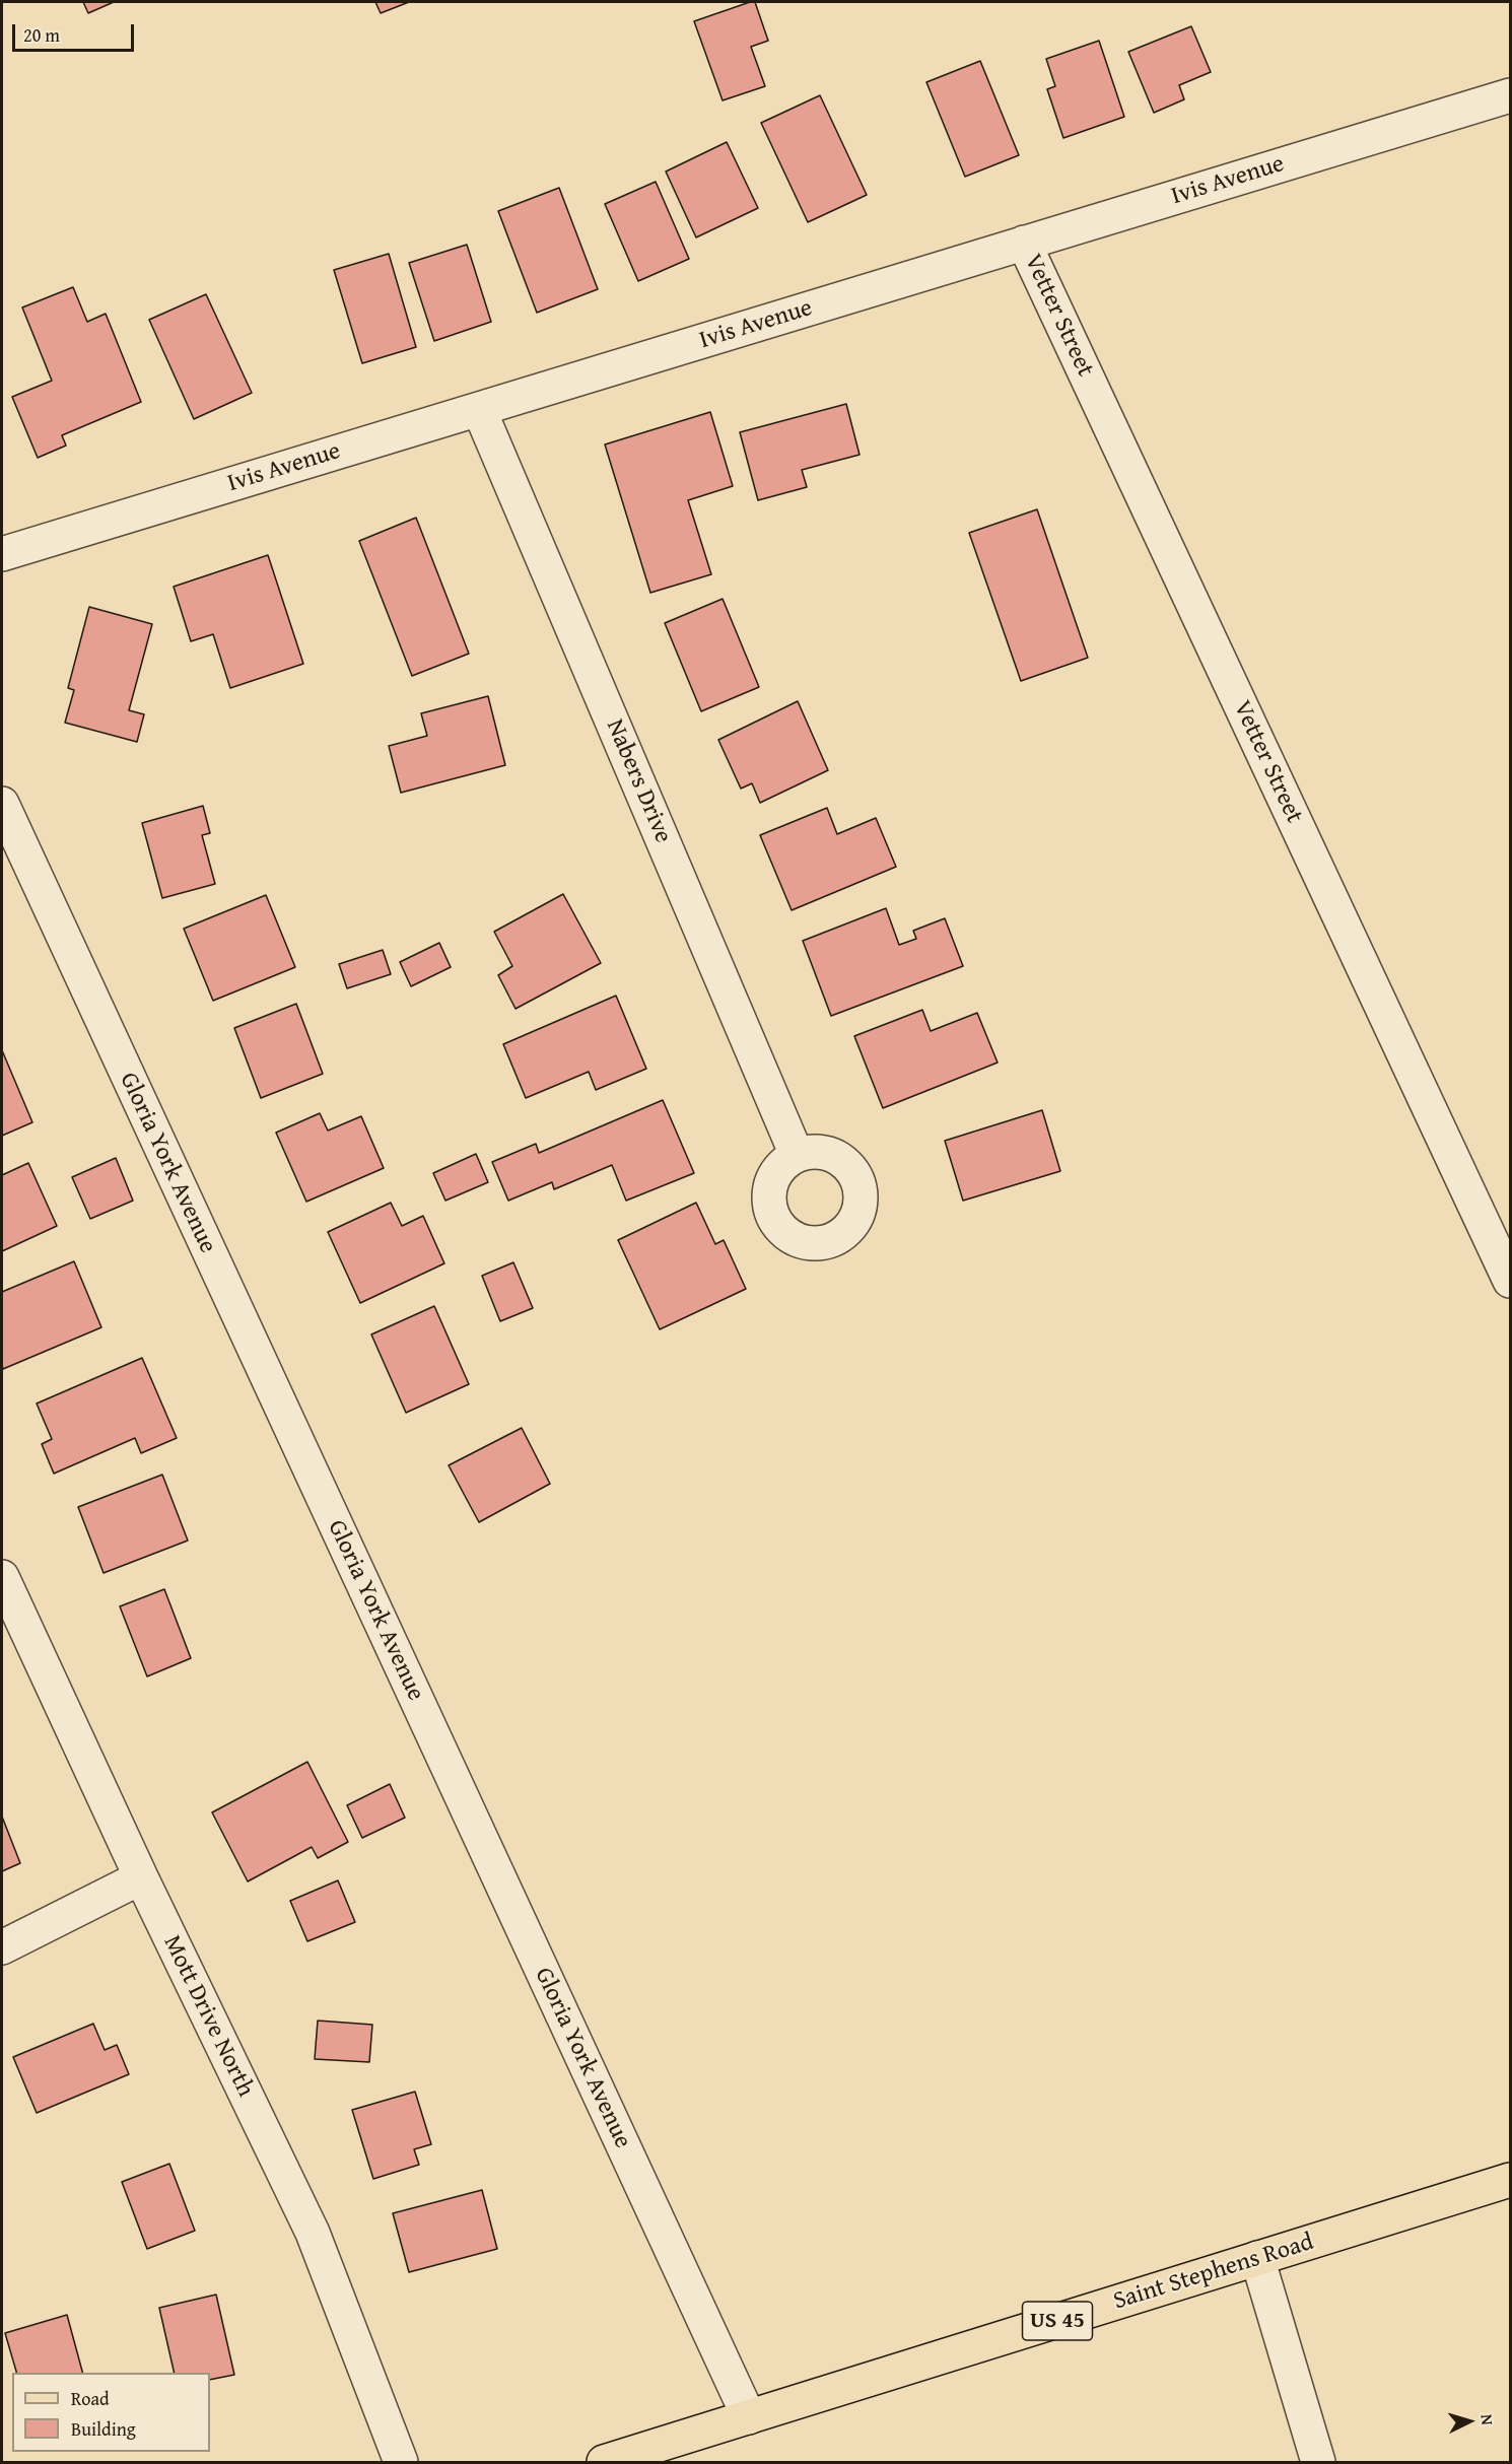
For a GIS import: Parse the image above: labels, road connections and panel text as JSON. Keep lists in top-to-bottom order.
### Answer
{
  "streets": {
    "main road": ["Saint Stephens Road", "US 45"],
    "street": [
      "Ivis Avenue",
      "Vetter Street",
      "Nabers Drive",
      "Gloria York Avenue",
      "Mott Drive North"
    ]
  },
  "crossings": [
    ["Ivis Avenue", "Vetter Street"],
    ["Ivis Avenue", "Nabers Drive"],
    ["Gloria York Avenue", "Saint Stephens Road"]
  ],
  "legend": ["Road", "Building"],
  "scale_bar": "20 m",
  "north": "right"
}
